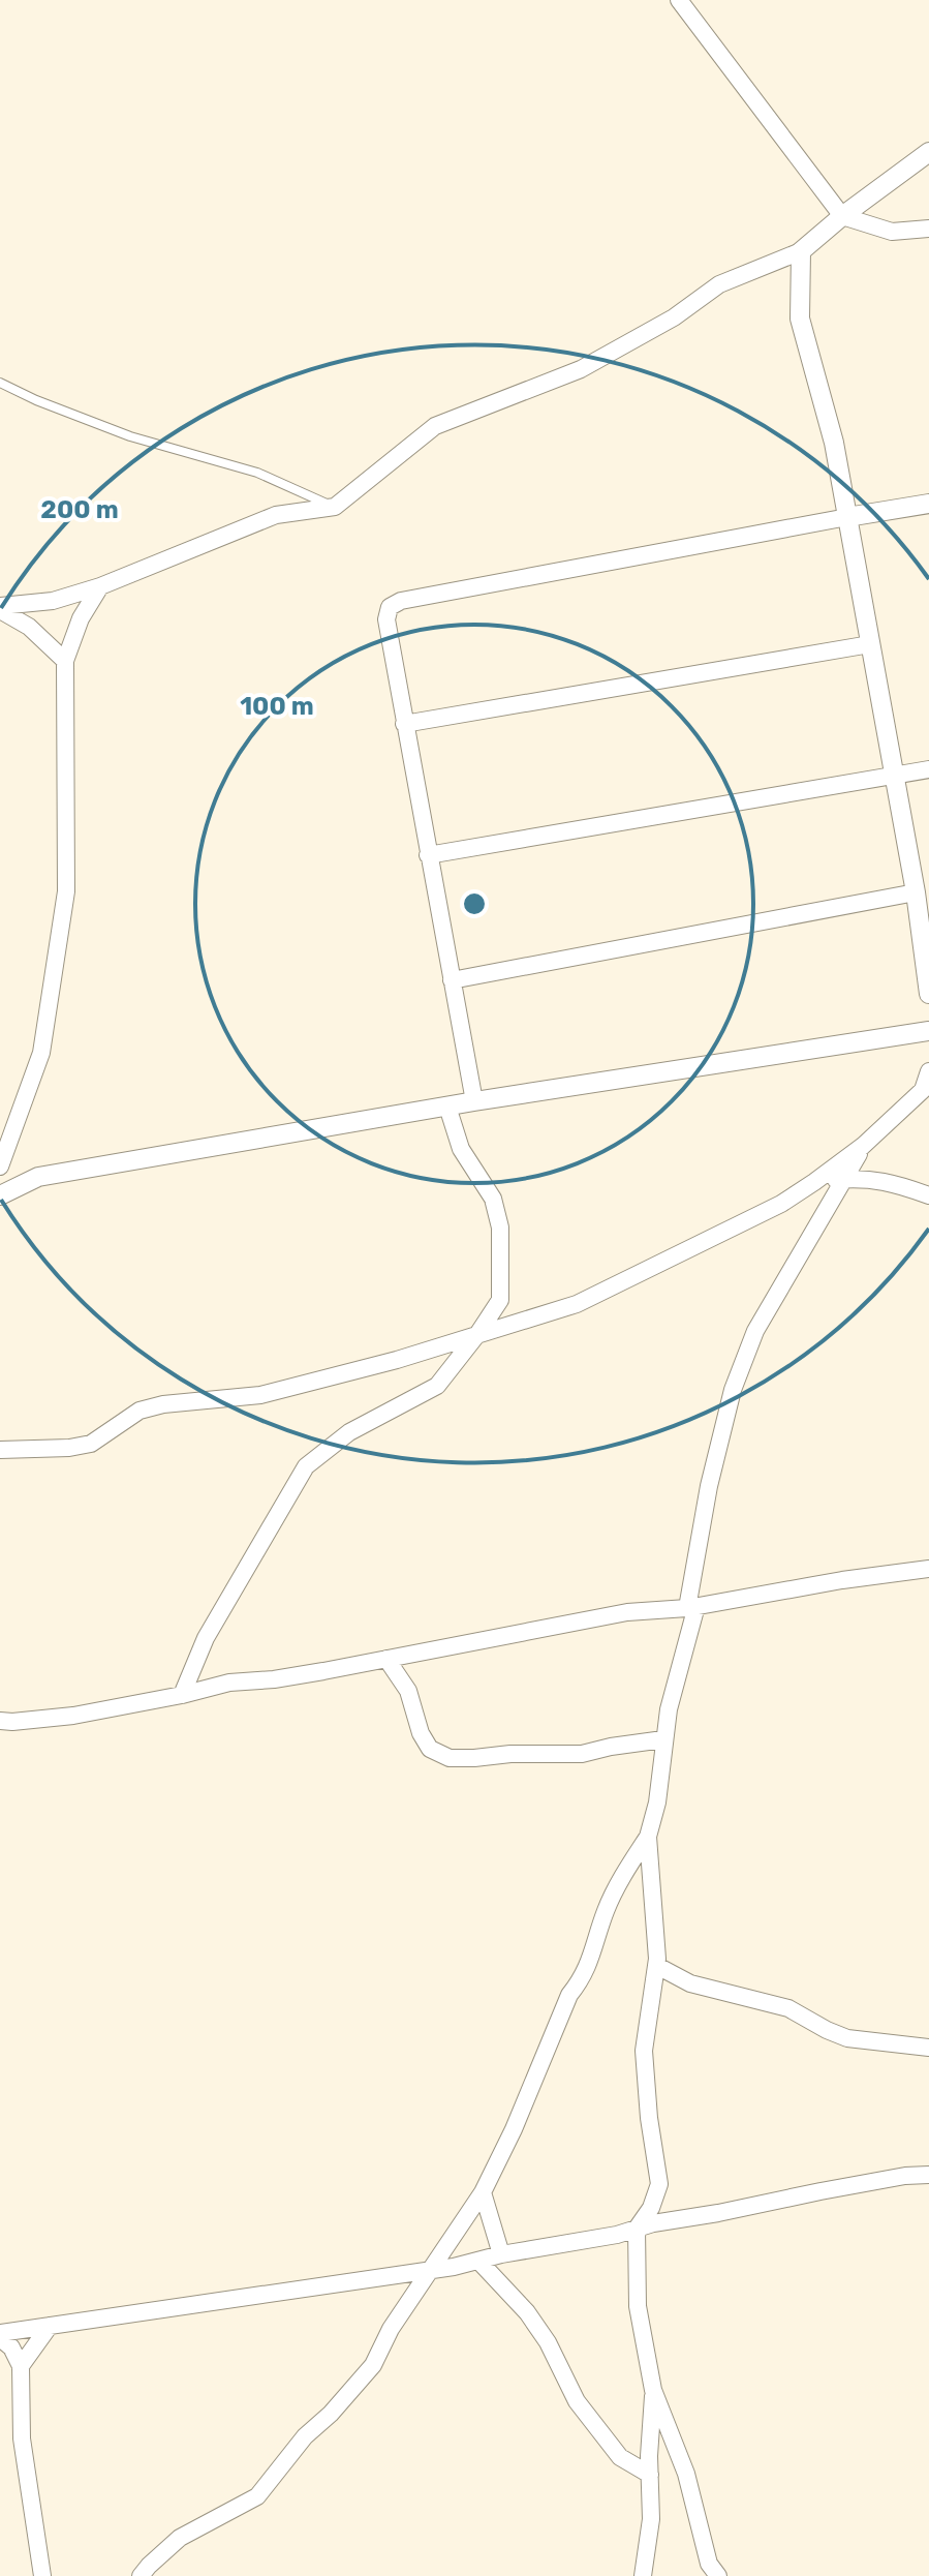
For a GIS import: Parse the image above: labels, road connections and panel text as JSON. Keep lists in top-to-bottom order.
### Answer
{
  "rings": ["200 m", "100 m"]
}
